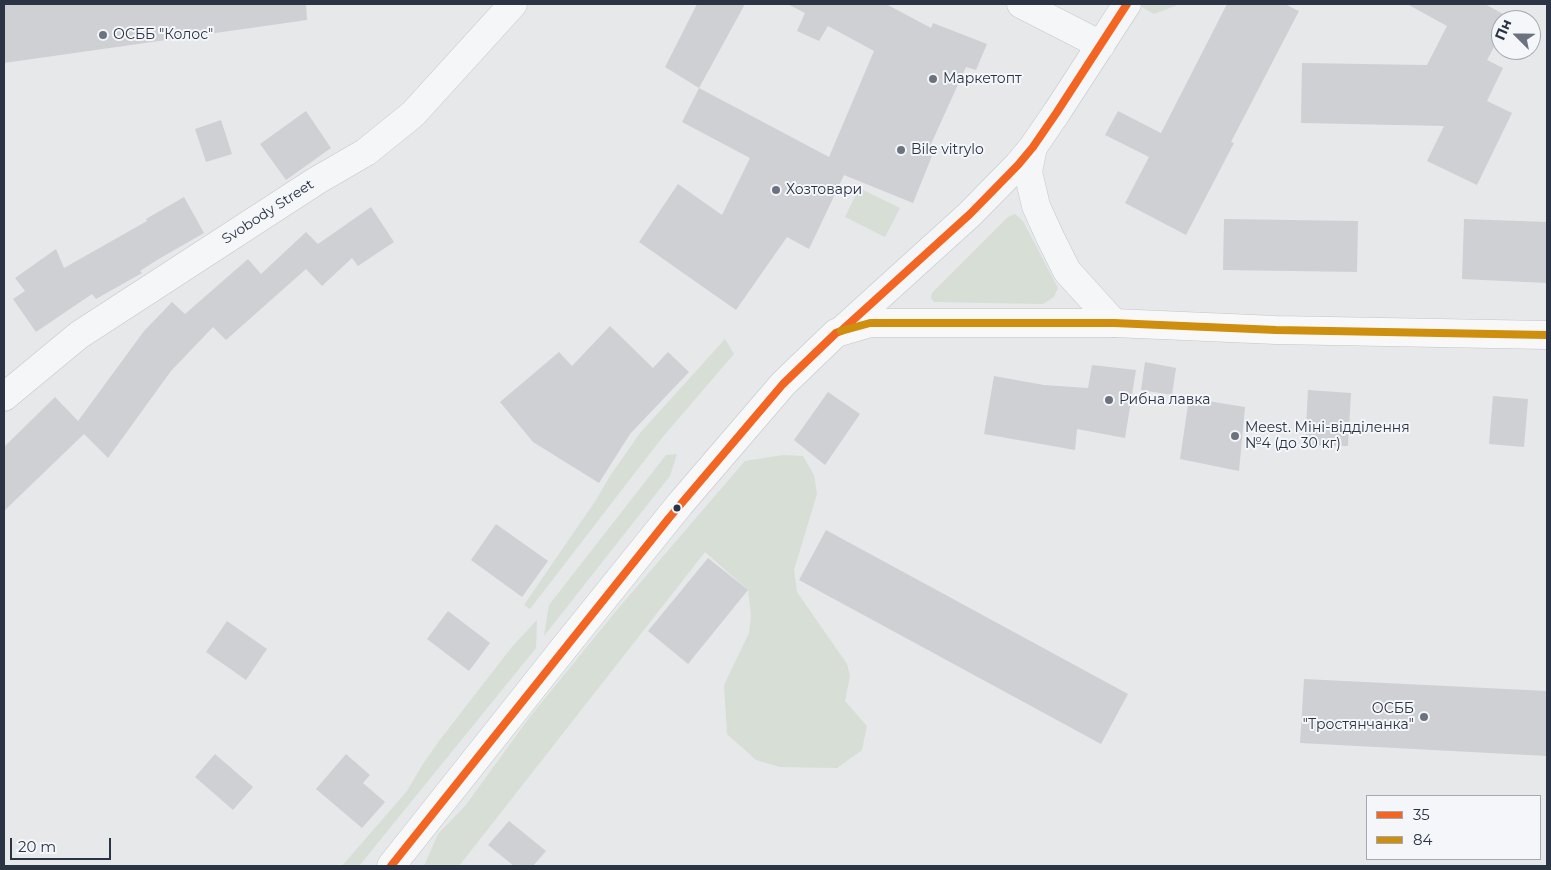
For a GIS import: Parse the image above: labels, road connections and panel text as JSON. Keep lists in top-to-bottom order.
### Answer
{
  "streets": {
    "street": ["Svobody Street"]
  },
  "places": [
    "ОСББ \"Колос\"",
    "Маркетопт",
    "Bile vitrylo",
    "Хозтовари",
    "Рибна лавка",
    "Meest. Міні-відділення №4 (до 30 кг)",
    "ОСББ \"Тростянчанка\""
  ],
  "lines": ["transit line 35", "transit line 84"],
  "legend": ["35", "84"],
  "scale_bar": "20 m",
  "north": "top left"
}
